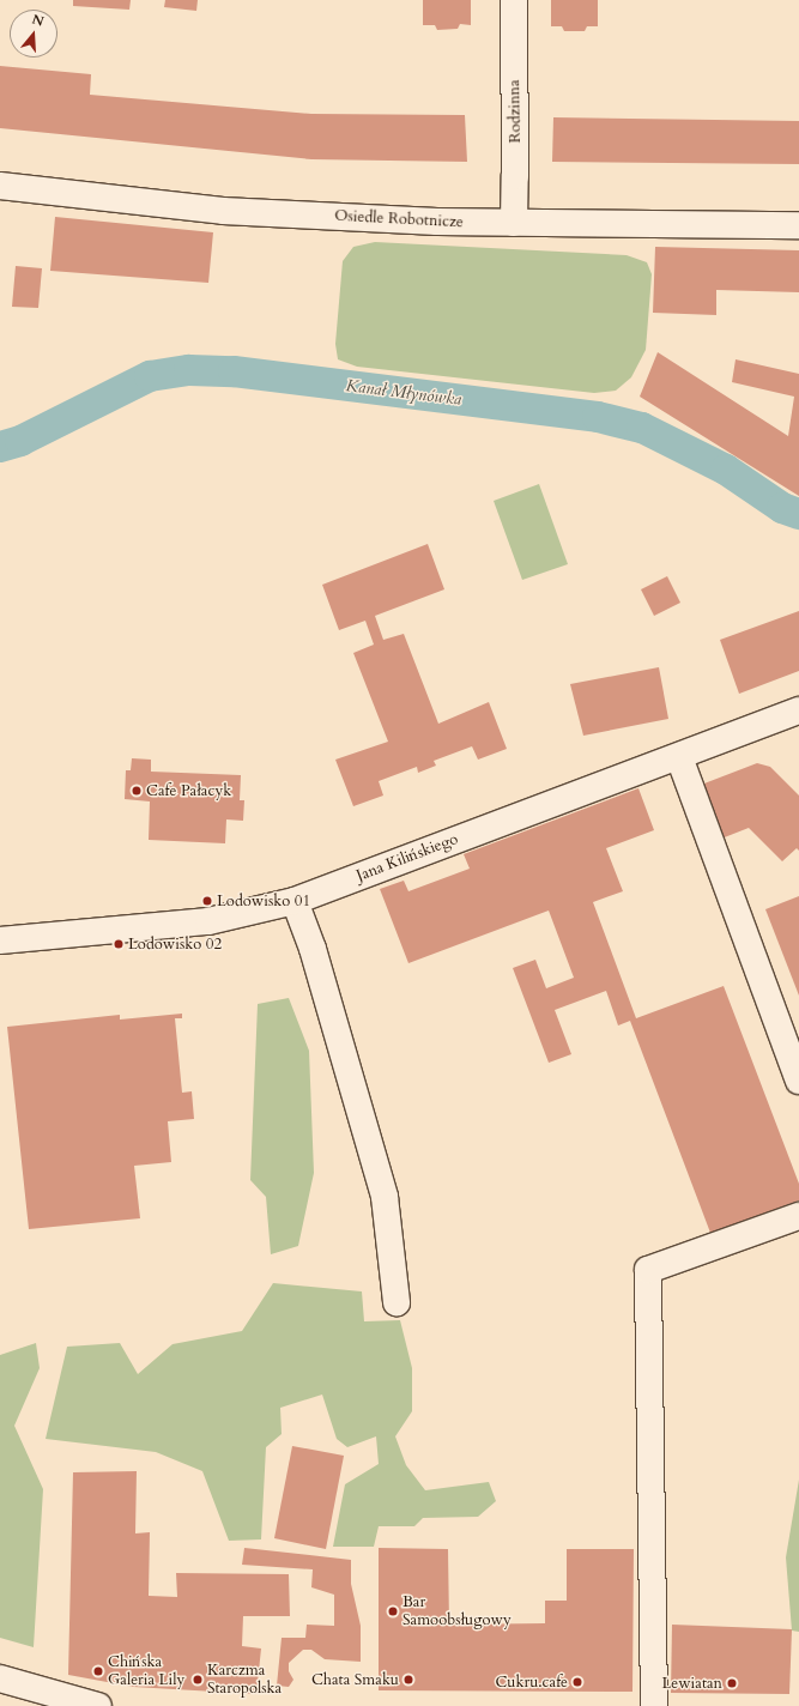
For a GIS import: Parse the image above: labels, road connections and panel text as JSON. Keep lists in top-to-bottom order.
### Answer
{
  "streets": {
    "street": ["Rodzinna", "Osiedle Robotnicze", "Jana Kilińskiego"]
  },
  "crossings": [
    ["Rodzinna", "Osiedle Robotnicze"]
  ],
  "water": ["Kanał Młynówka"],
  "places": [
    "Cafe Pałacyk",
    "Lodowisko 01",
    "Lodowisko 02",
    "Bar Samoobsługowy",
    "Chińska Galeria Lily",
    "Karczma Staropolska",
    "Chata Smaku",
    "Cukru.cafe",
    "Lewiatan"
  ],
  "north": "top"
}
